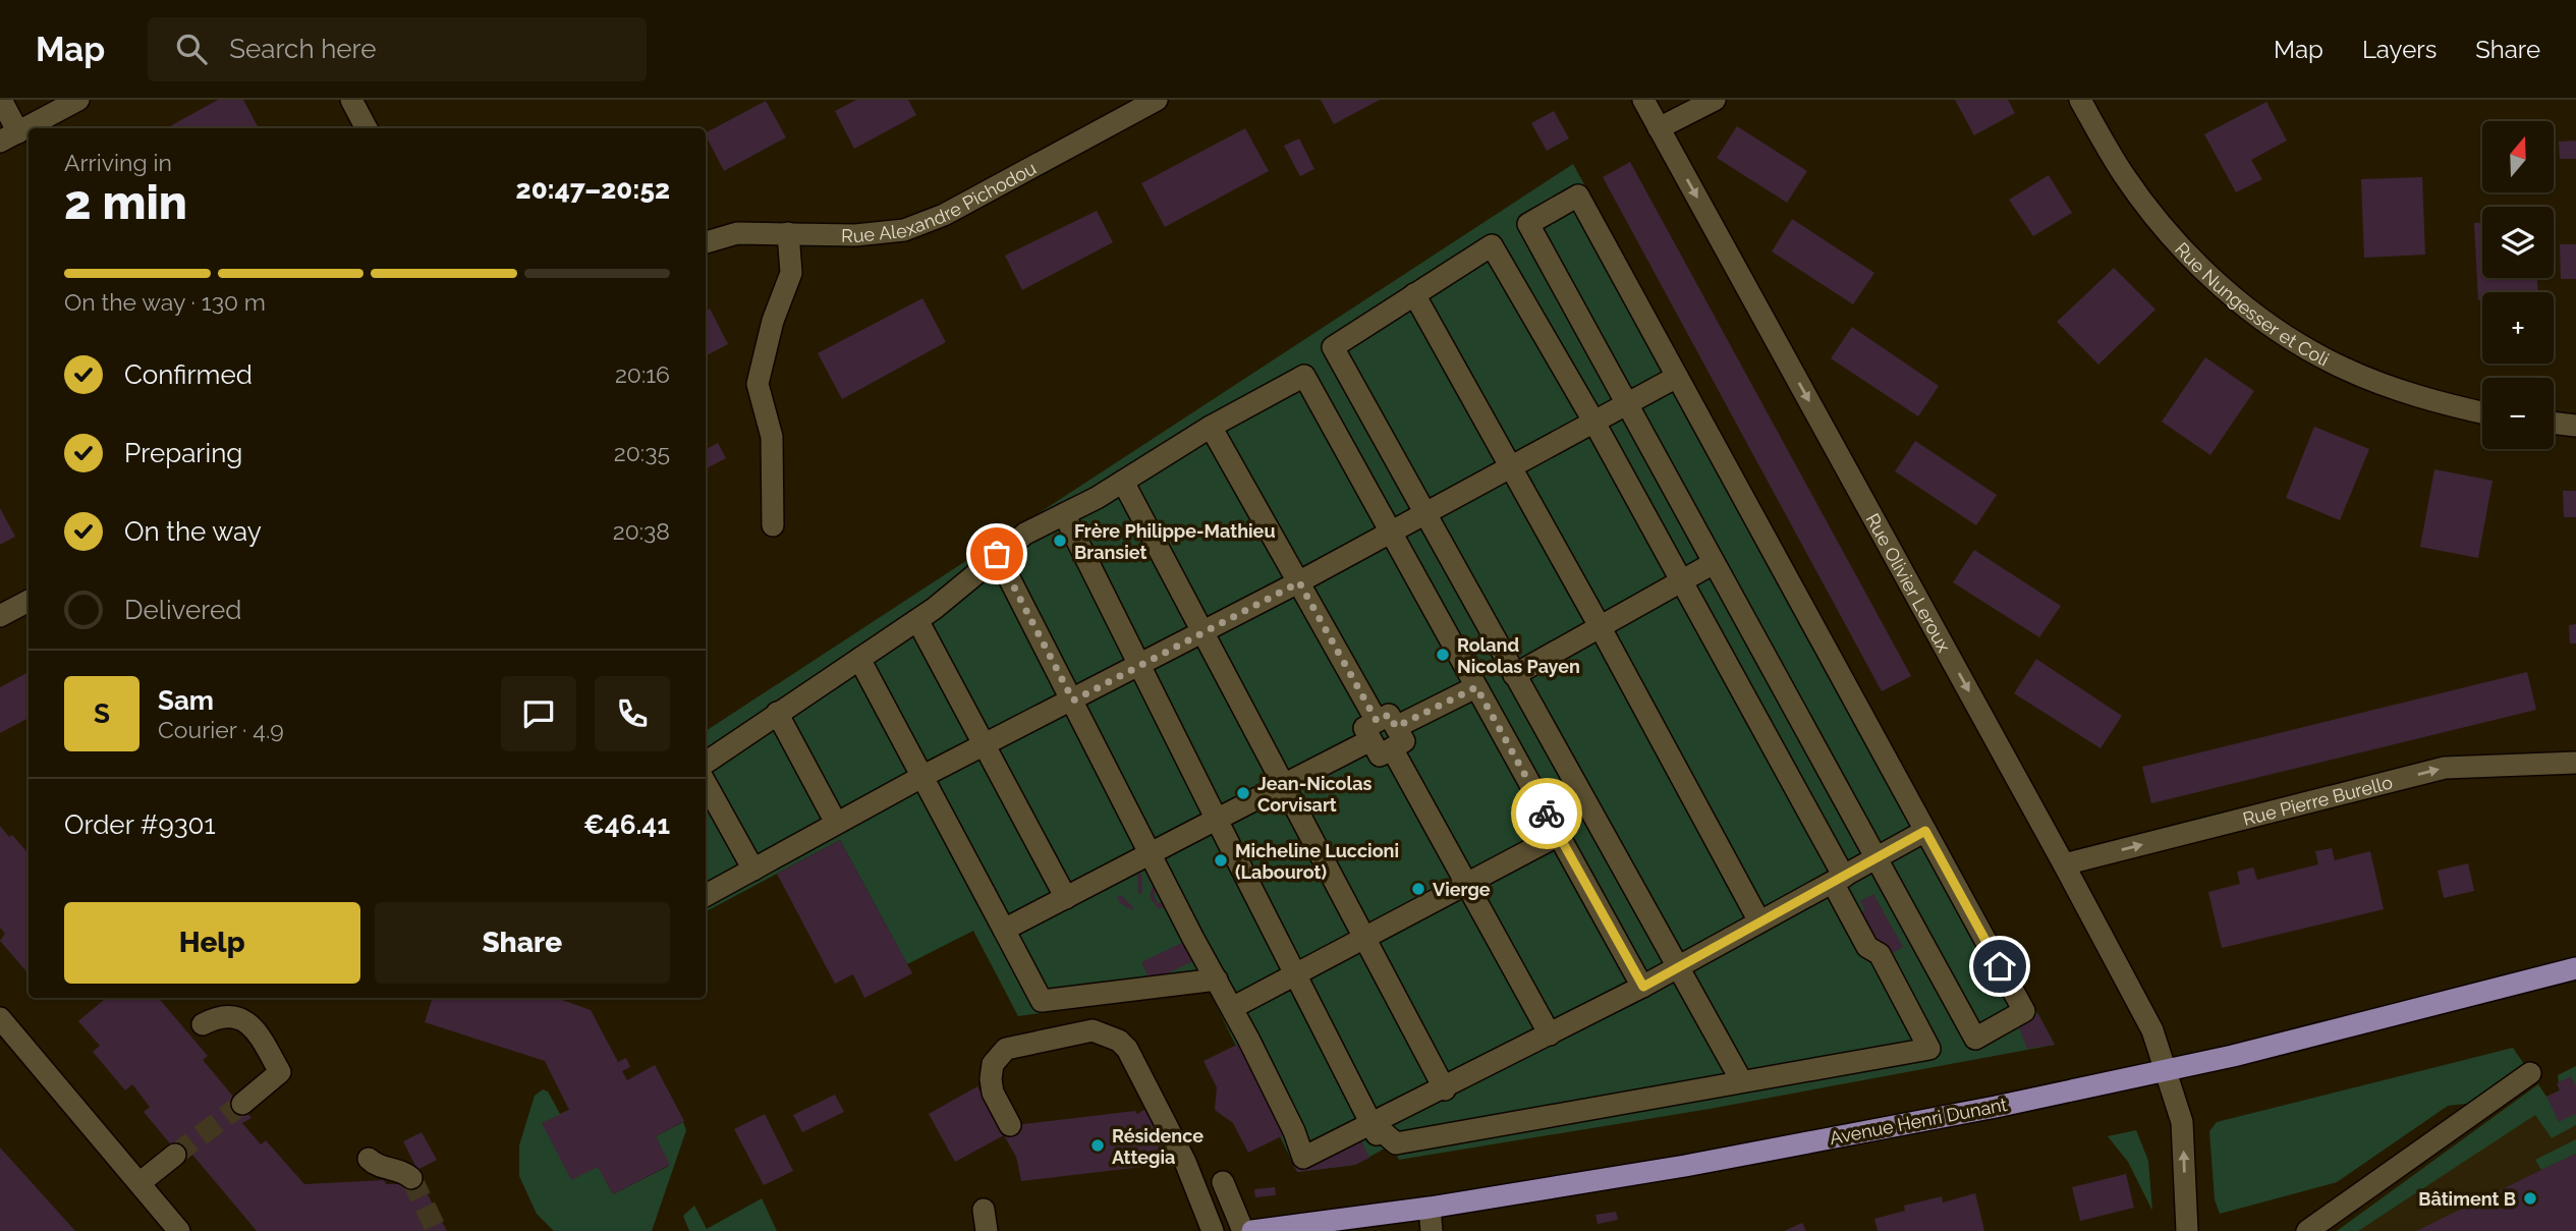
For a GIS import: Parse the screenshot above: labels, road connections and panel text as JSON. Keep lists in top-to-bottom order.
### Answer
{
  "streets": {
    "main road": ["Avenue Henri Dunant"],
    "street": [
      "Rue Alexandre Pichodou",
      "Rue Nungesser et Coli",
      "Rue Olivier Leroux",
      "Rue Pierre Burello"
    ]
  },
  "crossings": [
    ["Rue Olivier Leroux", "Rue Pierre Burello"],
    ["Rue Olivier Leroux", "Avenue Henri Dunant"]
  ],
  "one_way": ["Rue Pierre Burello"],
  "places": [
    "Frère Philippe-Mathieu Bransiet",
    "Roland Nicolas Payen",
    "Jean-Nicolas Corvisart",
    "Micheline Luccioni (Labourot)",
    "Vierge",
    "Résidence Attegia",
    "Bâtiment B"
  ],
  "north": "top",
  "page": {
    "header": "Map",
    "search": "Search here",
    "nav": ["Map", "Layers", "Share"],
    "map_buttons": ["+", "−"],
    "heading": ["2 min", "Arriving in", "20:47–20:52"],
    "panel": [
      "Sam",
      "Courier · 4.9",
      "Order #9301",
      "€46.41"
    ],
    "bar": "On the way · 130 m",
    "list": [
      ["Confirmed", "20:16"],
      ["Preparing", "20:35"],
      ["On the way", "20:38"],
      "Delivered"
    ],
    "round": "S",
    "buttons": ["Help", "Share"]
  }
}
